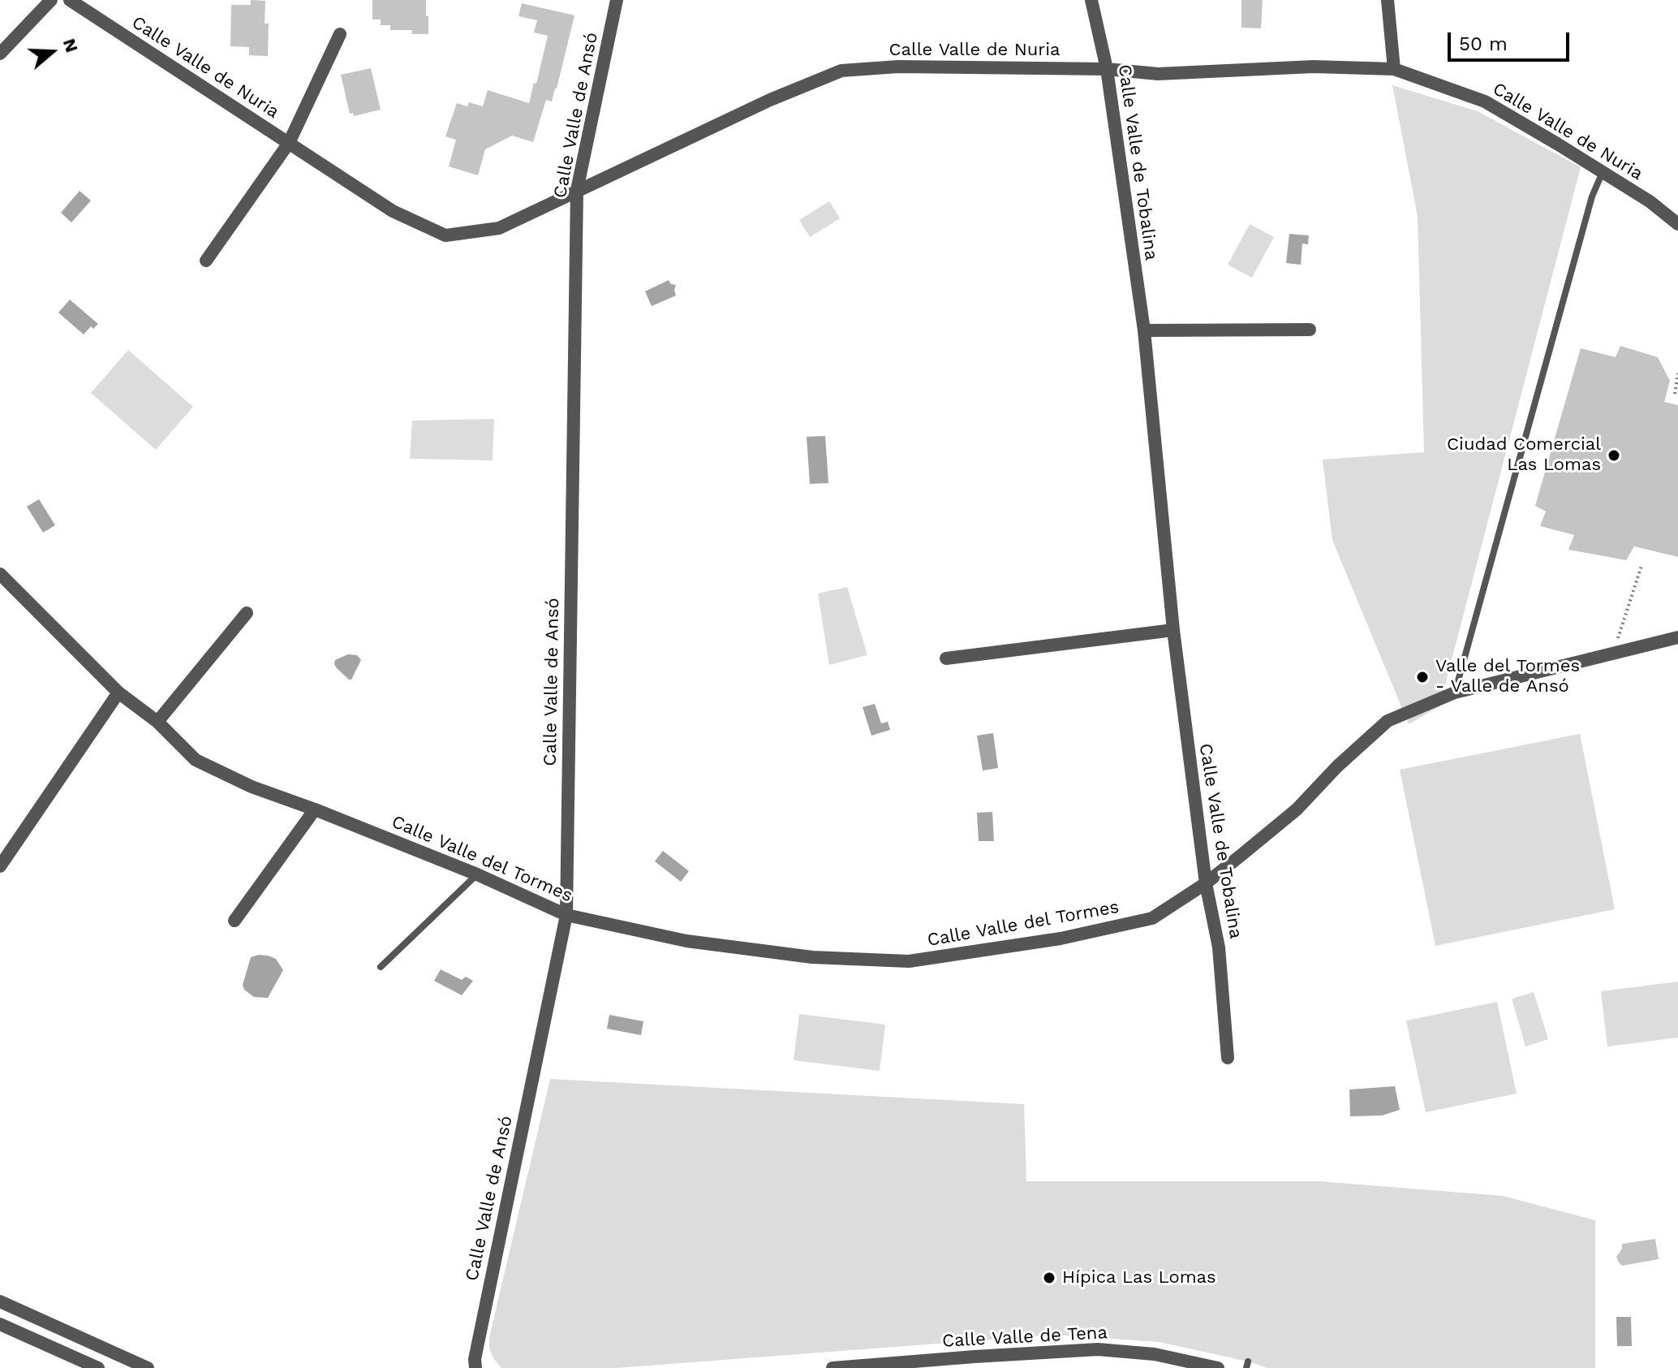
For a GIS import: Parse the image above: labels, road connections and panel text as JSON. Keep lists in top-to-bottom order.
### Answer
{
  "streets": {
    "street": [
      "Calle Valle de Nuria",
      "Calle Valle de Ansó",
      "Calle Valle de Tobalina",
      "Calle Valle del Tormes",
      "Calle Valle de Tena"
    ]
  },
  "crossings": [
    ["Calle Valle de Nuria", "Calle Valle de Ansó"],
    ["Calle Valle de Nuria", "Calle Valle de Tobalina"],
    ["Calle Valle de Ansó", "Calle Valle del Tormes"],
    ["Calle Valle de Tobalina", "Calle Valle del Tormes"]
  ],
  "places": ["Ciudad Comercial Las Lomas", "Valle del Tormes - Valle de Ansó", "Hípica Las Lomas"],
  "scale_bar": "50 m",
  "north": "right"
}
